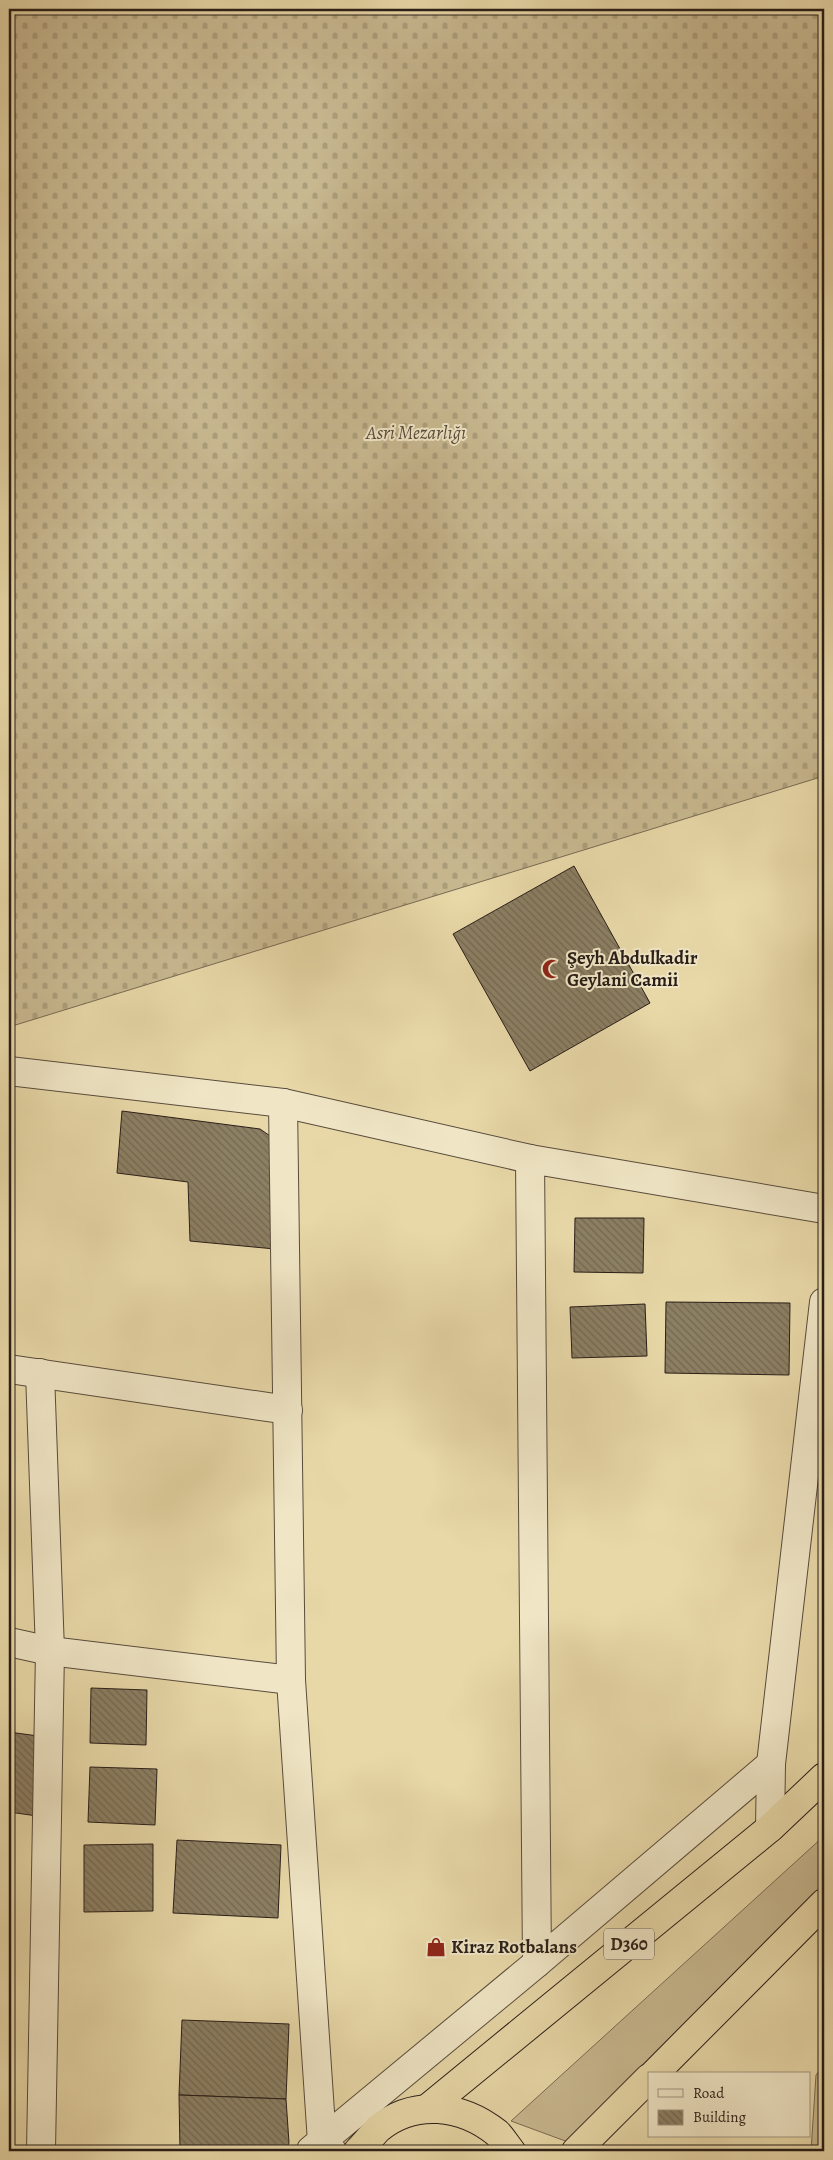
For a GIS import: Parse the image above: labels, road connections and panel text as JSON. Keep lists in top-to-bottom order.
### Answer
{
  "streets": {
    "highway": ["D360"]
  },
  "parks": ["Asri Mezarlığı"],
  "places": {
    "mosque": ["Şeyh Abdulkadir Geylani Camii"],
    "shop": ["Kiraz Rotbalans"]
  },
  "legend": ["Road", "Building"]
}
